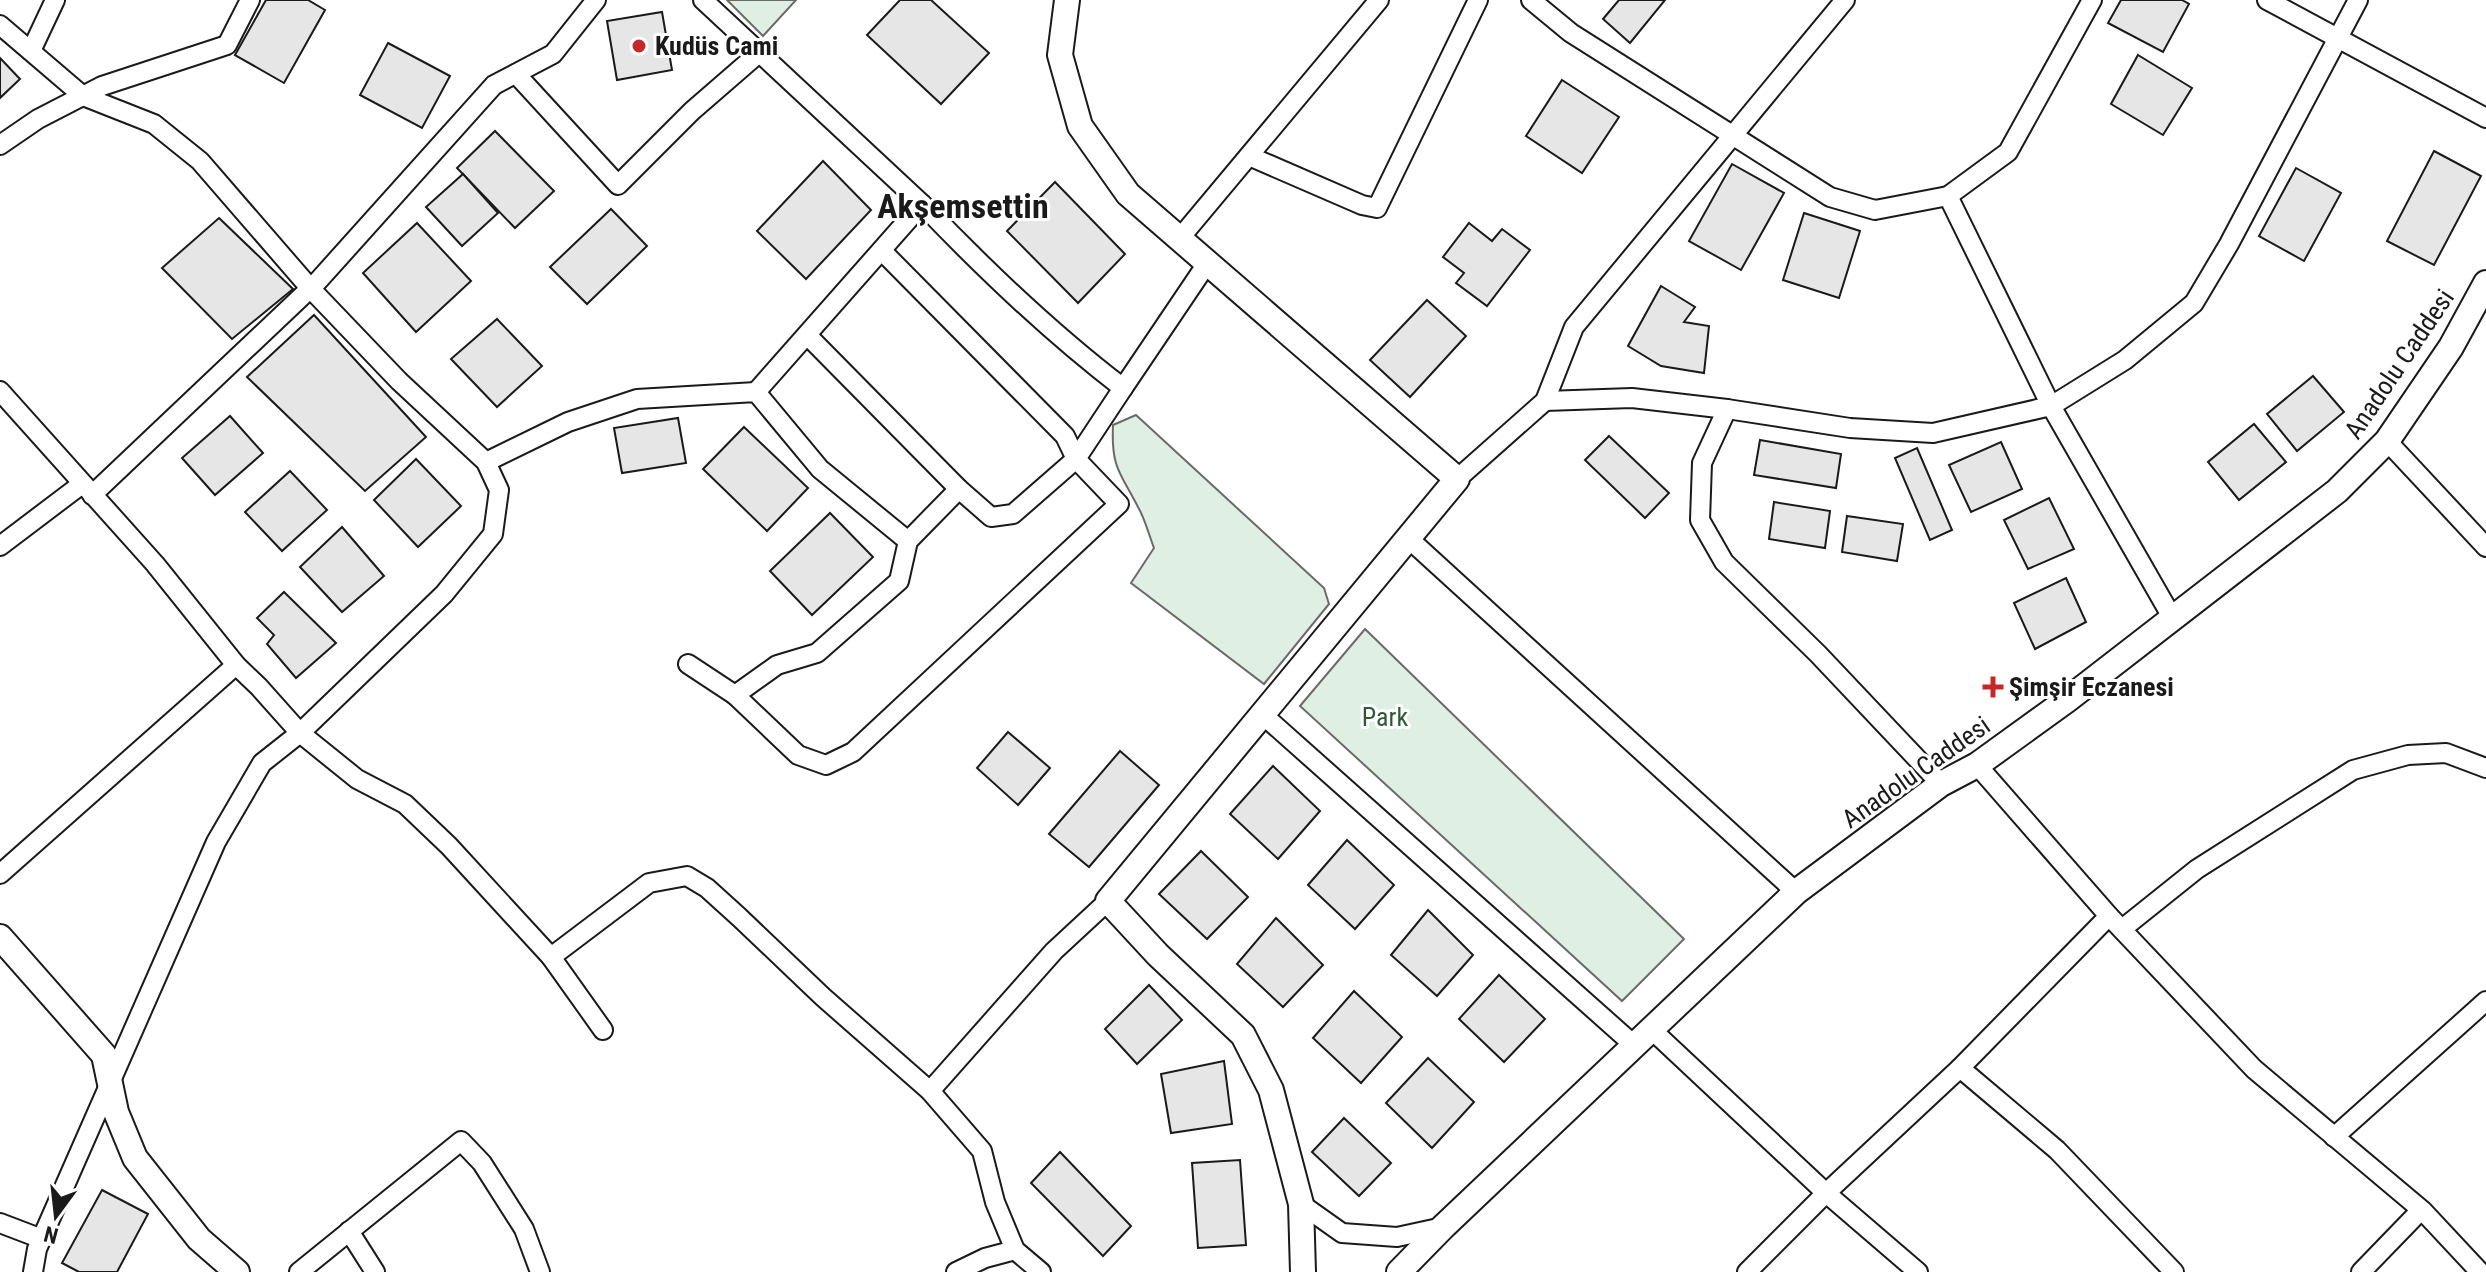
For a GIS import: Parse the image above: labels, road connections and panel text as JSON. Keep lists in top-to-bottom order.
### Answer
{
  "streets": {
    "street": ["Anadolu Caddesi"]
  },
  "districts": ["Akşemsettin"],
  "parks": ["Park"],
  "places": {
    "other": ["Kudüs Cami"],
    "health": ["Şimşir Eczanesi"]
  },
  "north": "bottom"
}
